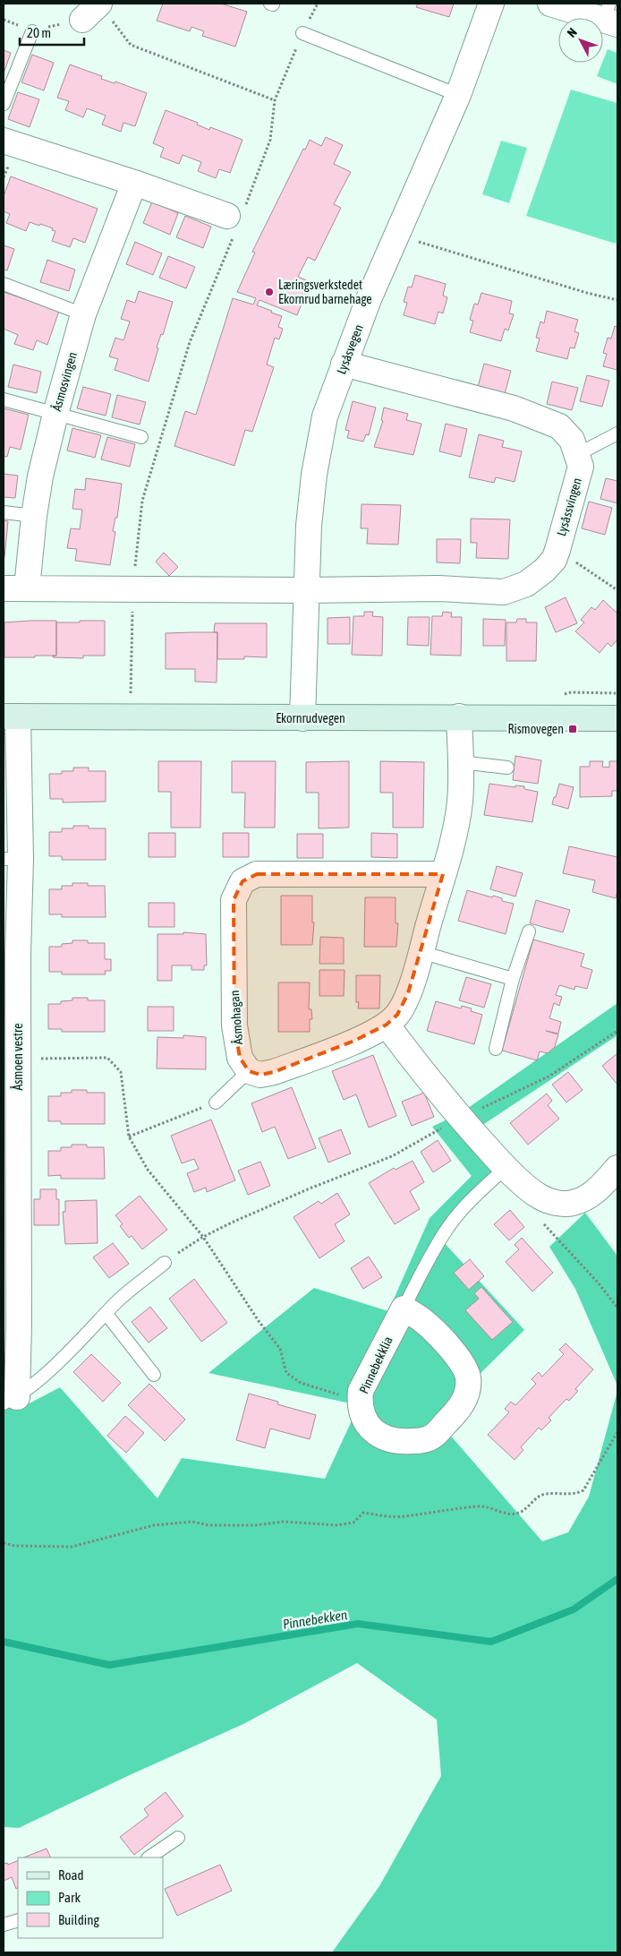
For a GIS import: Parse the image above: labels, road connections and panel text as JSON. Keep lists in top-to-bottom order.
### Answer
{
  "streets": {
    "main road": ["Ekornrudvegen"],
    "street": [
      "Lysåsvegen",
      "Åsmosvingen",
      "Lysåssvingen",
      "Åsmohagan",
      "Åsmoen vestre",
      "Pinnebekklia"
    ]
  },
  "crossings": [
    ["Lysåsvegen", "Åsmosvingen"],
    ["Lysåsvegen", "Lysåssvingen"],
    ["Lysåsvegen", "Ekornrudvegen"],
    ["Åsmosvingen", "Lysåssvingen"],
    ["Ekornrudvegen", "Åsmoen vestre"]
  ],
  "water": ["Pinnebekken"],
  "places": {
    "other": ["Læringsverkstedet Ekornrud barnehage"],
    "transit": ["Rismovegen"]
  },
  "legend": ["Road", "Park", "Building"],
  "scale_bar": "20 m",
  "north": "top left"
}
